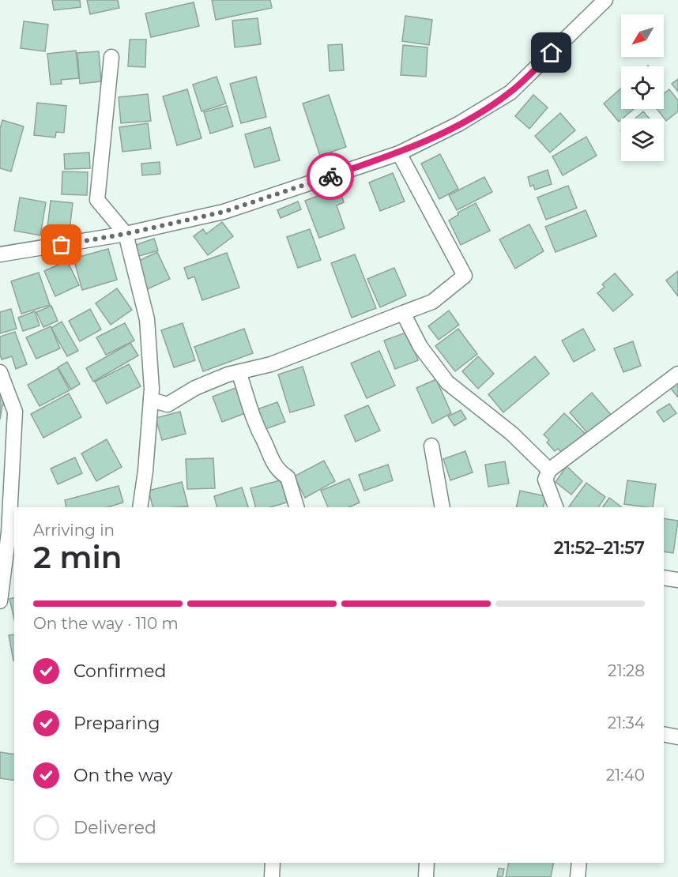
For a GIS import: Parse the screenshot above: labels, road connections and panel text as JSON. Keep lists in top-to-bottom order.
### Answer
{
  "north": "bottom left",
  "page": {
    "heading": ["2 min", "Arriving in", "21:52–21:57"],
    "bar": "On the way · 110 m",
    "list": [
      ["Confirmed", "21:28"],
      ["Preparing", "21:34"],
      ["On the way", "21:40"],
      "Delivered"
    ]
  }
}
